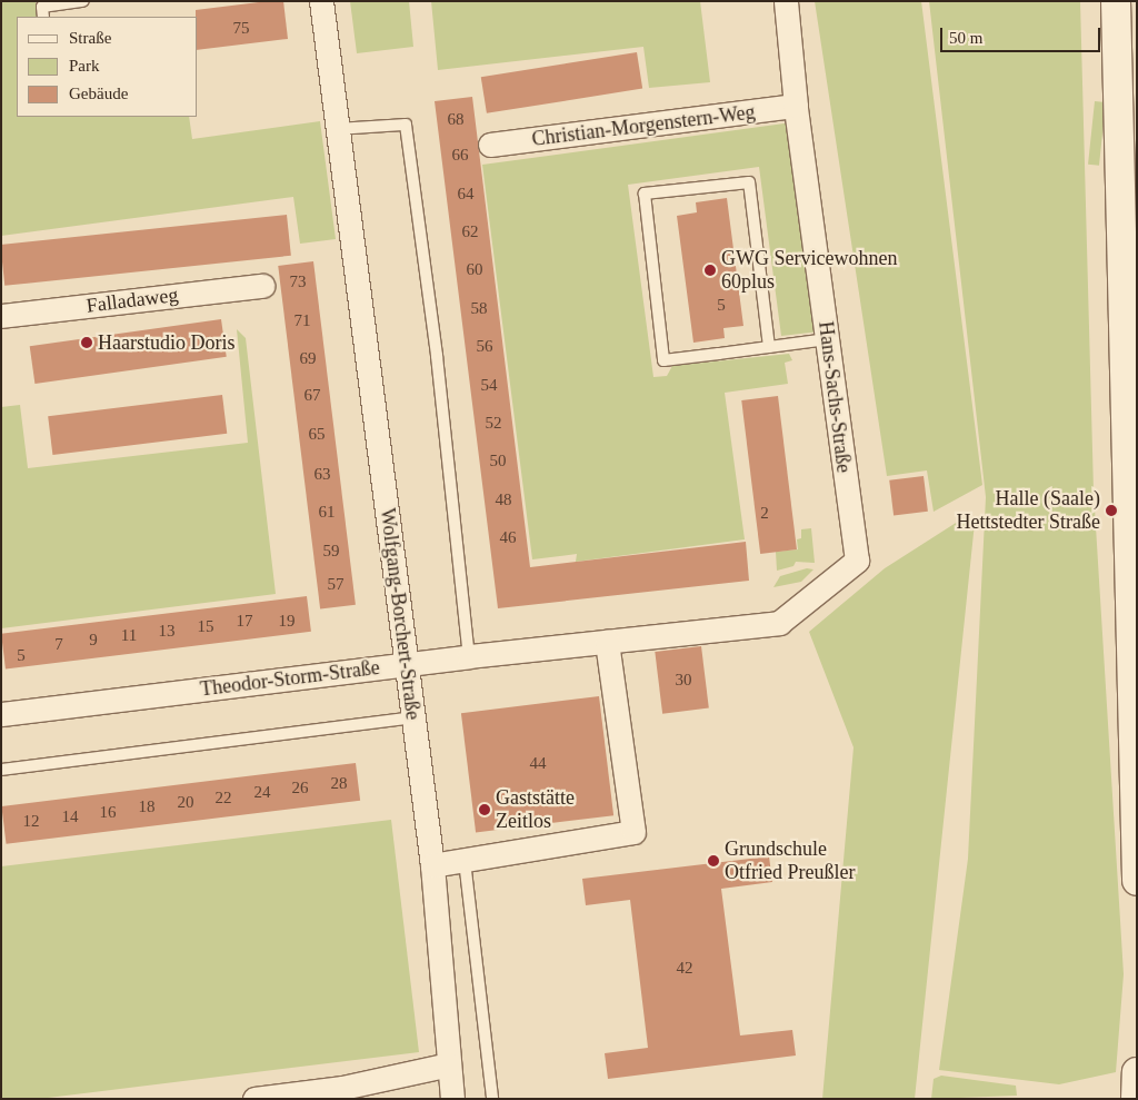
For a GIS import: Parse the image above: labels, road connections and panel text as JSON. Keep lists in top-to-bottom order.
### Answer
{
  "streets": {
    "street": [
      "Christian-Morgenstern-Weg",
      "Falladaweg",
      "Hans-Sachs-Straße",
      "Wolfgang-Borchert-Straße",
      "Theodor-Storm-Straße"
    ]
  },
  "crossings": [
    ["Christian-Morgenstern-Weg", "Hans-Sachs-Straße"],
    ["Hans-Sachs-Straße", "Theodor-Storm-Straße"],
    ["Wolfgang-Borchert-Straße", "Theodor-Storm-Straße"]
  ],
  "places": [
    "GWG Servicewohnen 60plus",
    "Haarstudio Doris",
    "Halle (Saale) Hettstedter Straße",
    "Gaststätte Zeitlos",
    "Grundschule Otfried Preußler"
  ],
  "house_numbers": [
    "75",
    "68",
    "66",
    "64",
    "62",
    "60",
    "73",
    "5",
    "58",
    "71",
    "56",
    "69",
    "54",
    "67",
    "52",
    "65",
    "50",
    "63",
    "48",
    "61",
    "2",
    "46",
    "59",
    "57",
    "17",
    "19",
    "15",
    "13",
    "11",
    "9",
    "7",
    "5",
    "30",
    "44",
    "28",
    "26",
    "24",
    "22",
    "20",
    "18",
    "16",
    "14",
    "12",
    "42"
  ],
  "legend": ["Straße", "Park", "Gebäude"],
  "scale_bar": "50 m"
}
